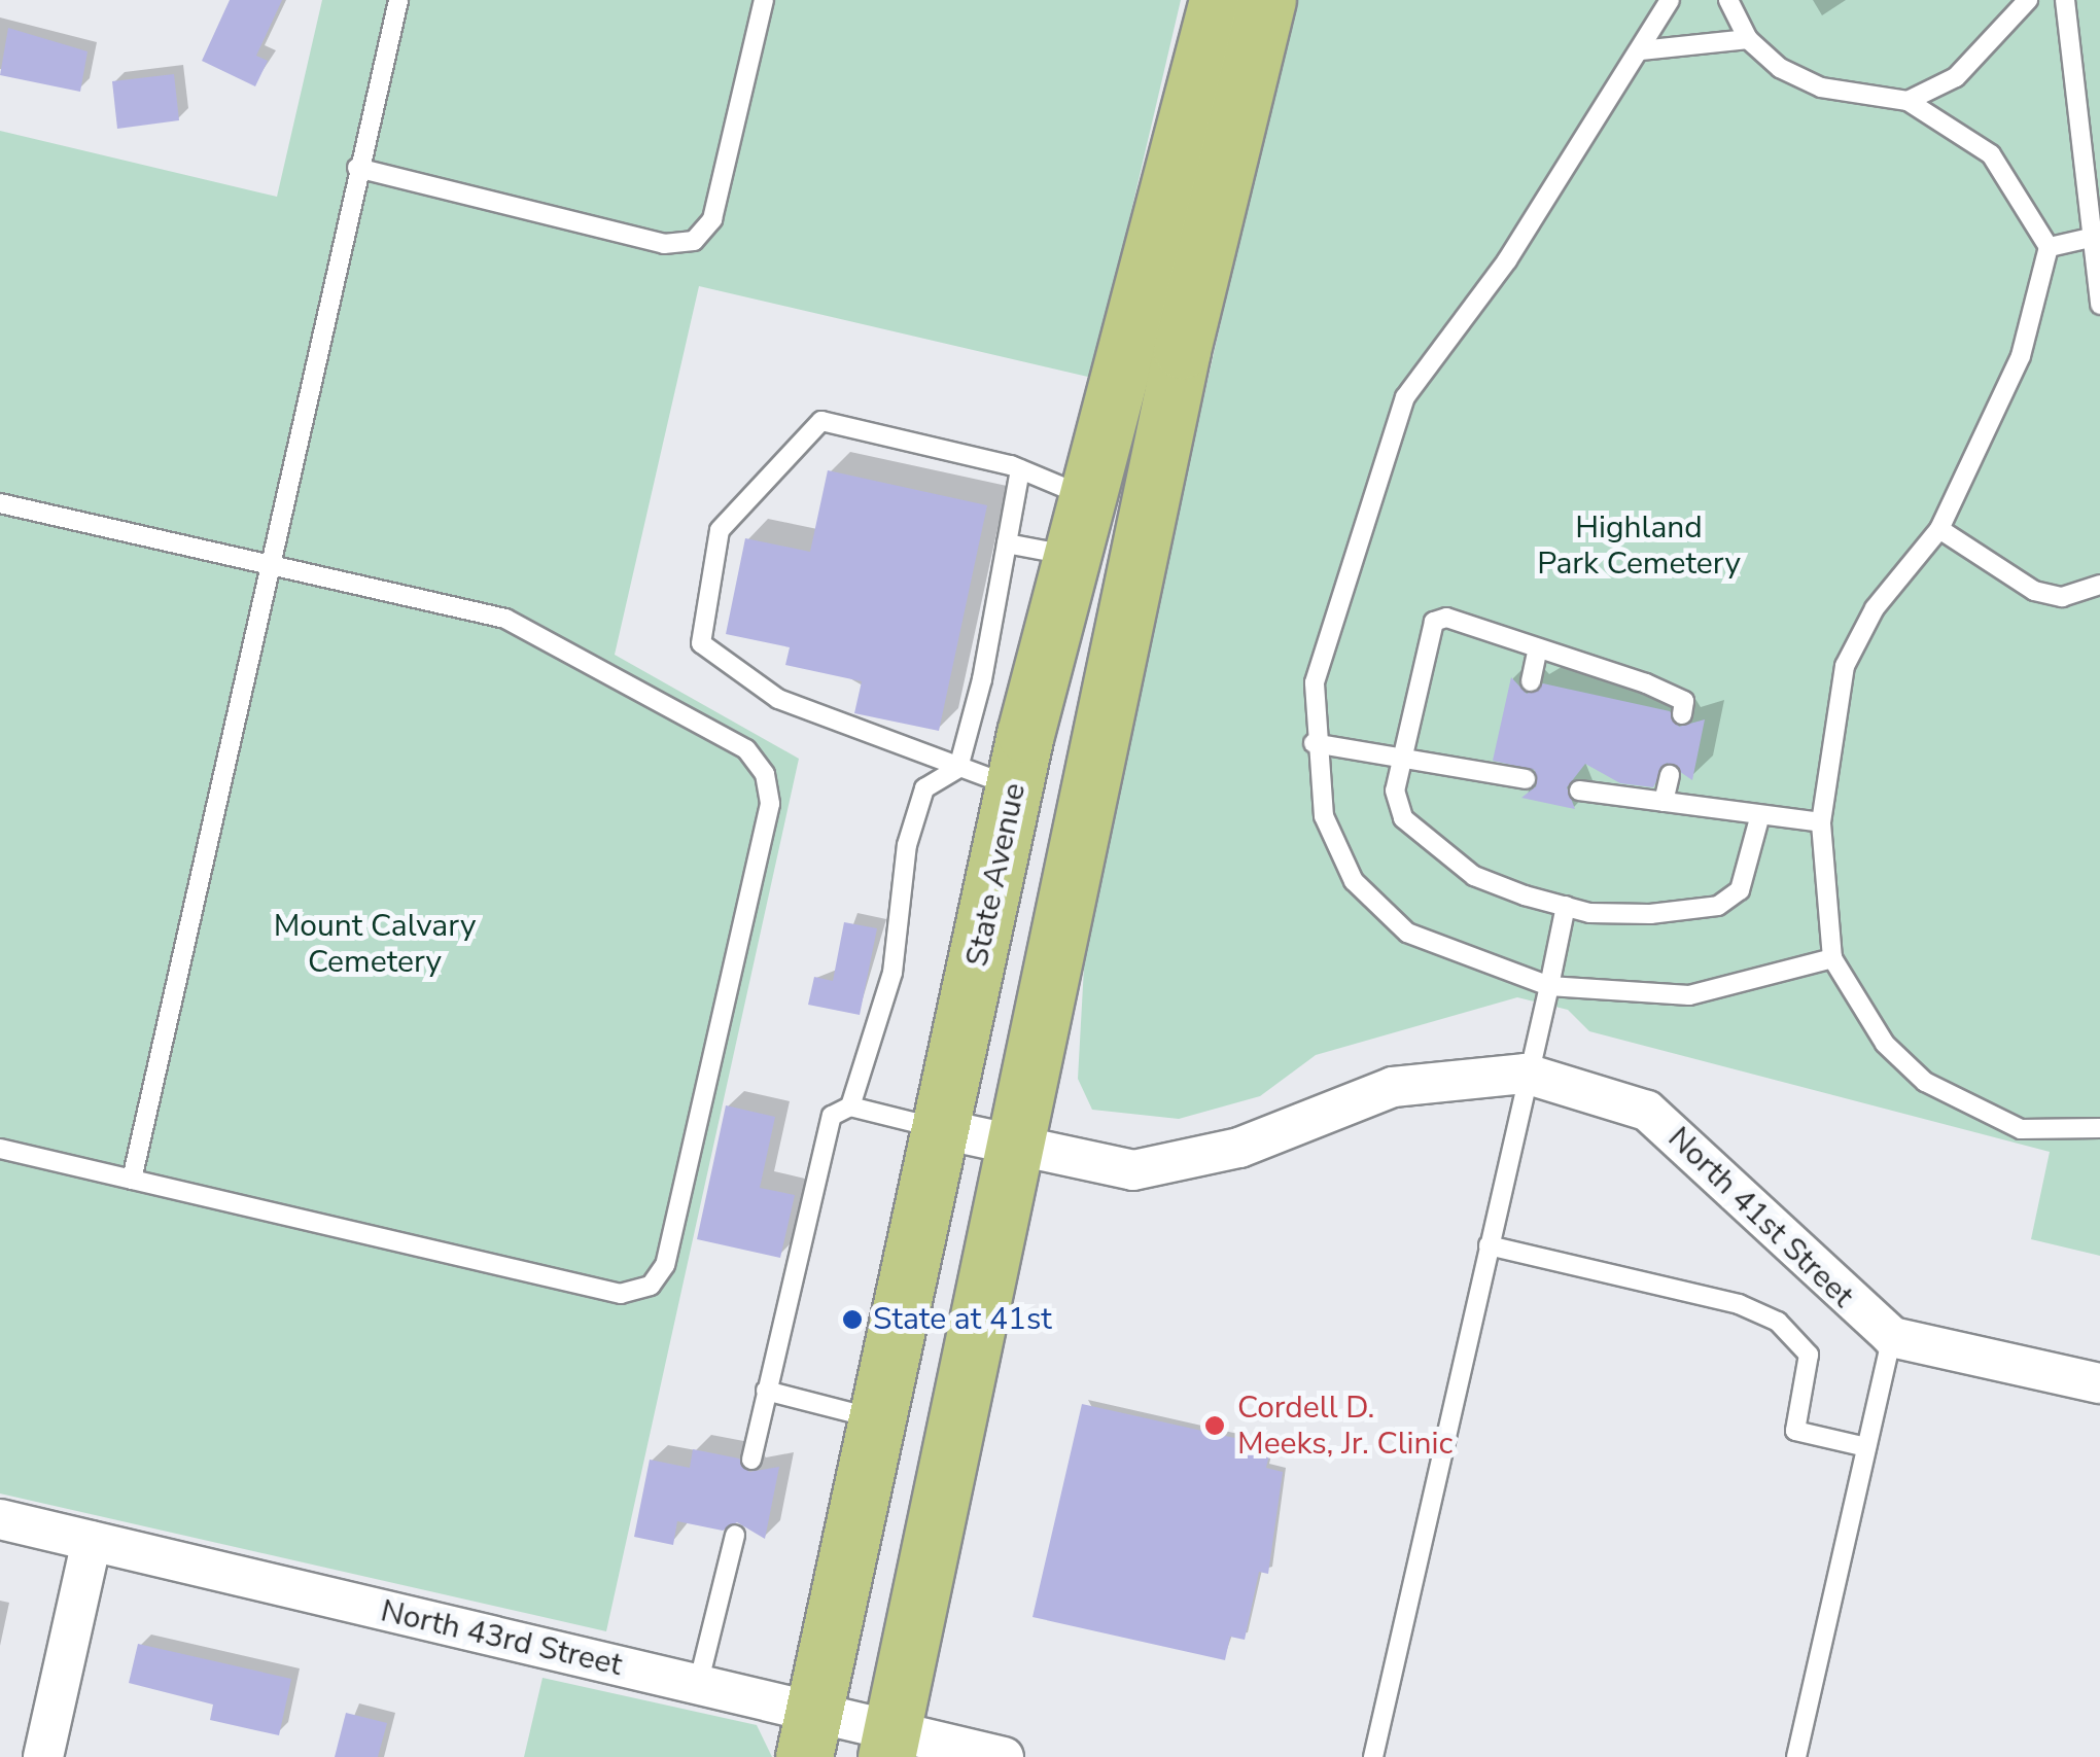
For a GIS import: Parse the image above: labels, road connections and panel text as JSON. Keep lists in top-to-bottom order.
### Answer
{
  "streets": {
    "main road": ["State Avenue"],
    "street": ["North 41st Street", "North 43rd Street"]
  },
  "crossings": [
    ["State Avenue", "North 41st Street"],
    ["State Avenue", "North 43rd Street"]
  ],
  "parks": ["Highland Park Cemetery", "Mount Calvary Cemetery"],
  "places": ["State at 41st", "Cordell D. Meeks, Jr. Clinic"]
}
